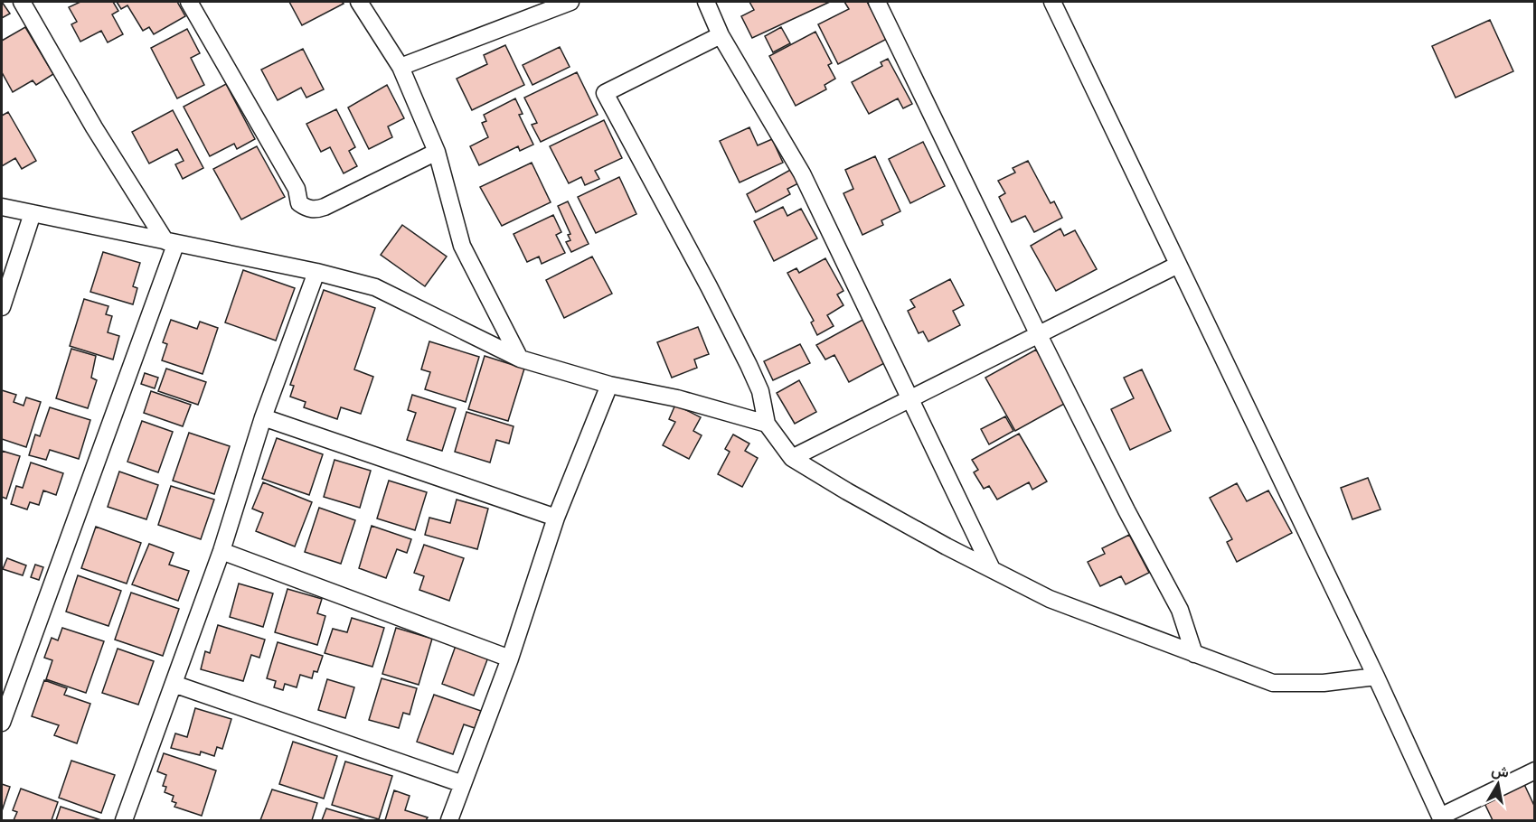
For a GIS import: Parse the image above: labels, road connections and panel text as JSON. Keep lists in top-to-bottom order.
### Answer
{
  "north": "top"
}
